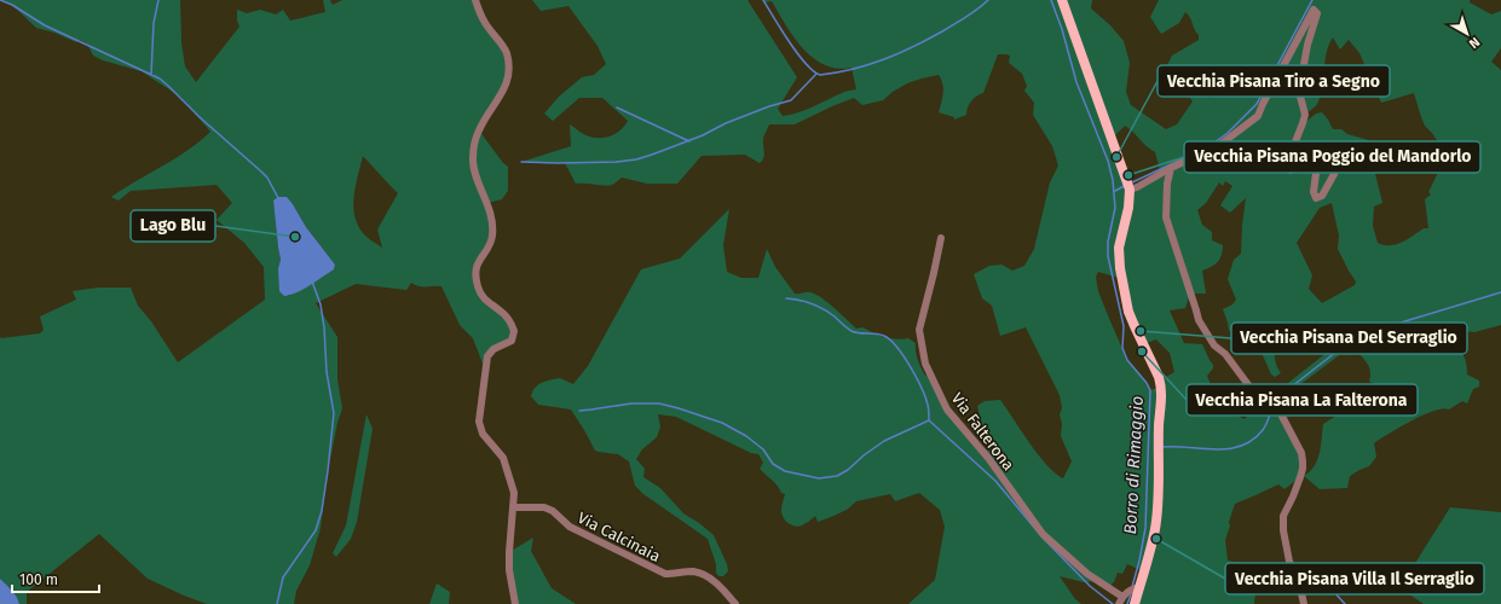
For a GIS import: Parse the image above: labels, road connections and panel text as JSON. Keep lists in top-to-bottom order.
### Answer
{
  "streets": {
    "street": ["Via Falterona", "Via Calcinaia"]
  },
  "water": ["Borro di Rimaggio"],
  "places": [
    "Vecchia Pisana Tiro a Segno",
    "Vecchia Pisana Poggio del Mandorlo",
    "Lago Blu",
    "Vecchia Pisana Del Serraglio",
    "Vecchia Pisana La Falterona",
    "Vecchia Pisana Villa Il Serraglio"
  ],
  "scale_bar": "100 m",
  "north": "bottom right"
}
